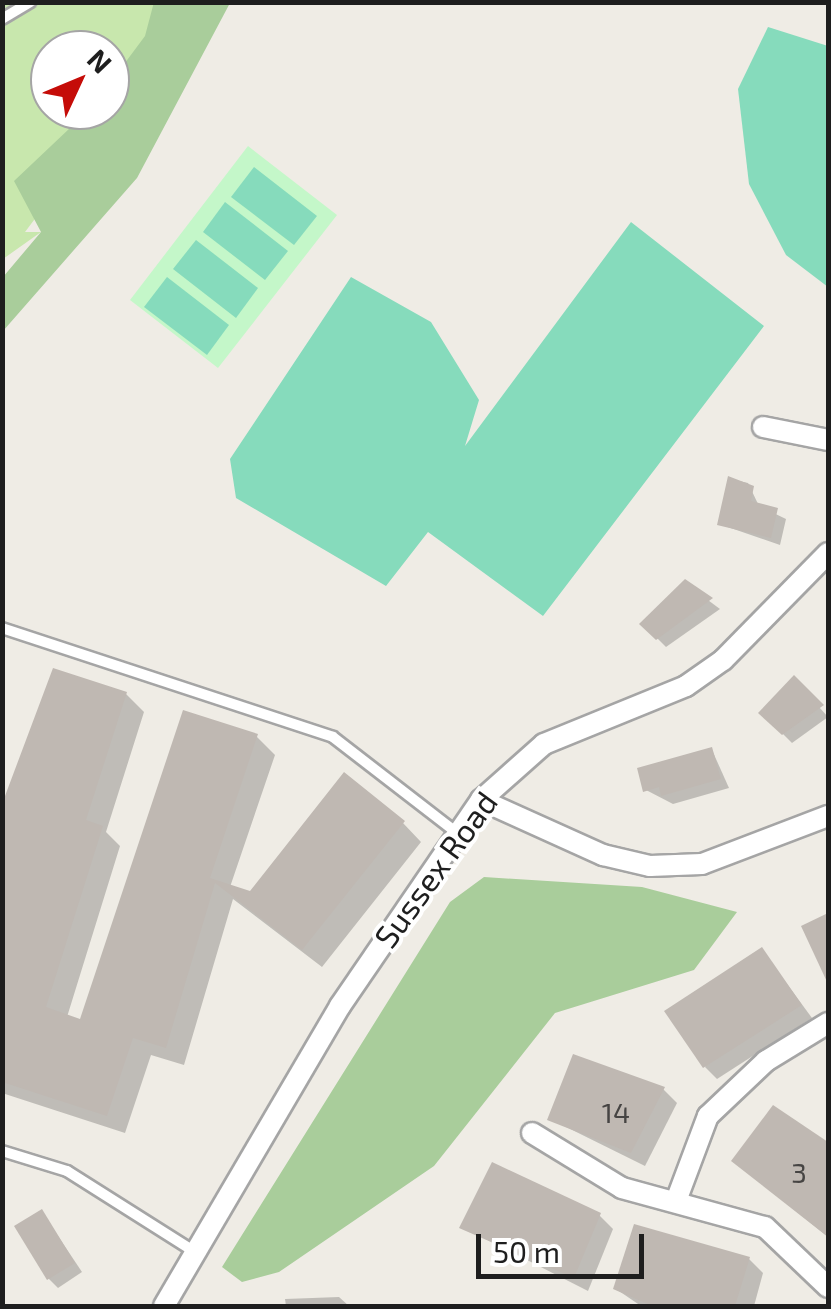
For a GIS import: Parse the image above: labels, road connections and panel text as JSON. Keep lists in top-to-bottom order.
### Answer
{
  "streets": {
    "street": ["Sussex Road"]
  },
  "house_numbers": ["14", "3"],
  "scale_bar": "50 m",
  "north": "top right"
}
